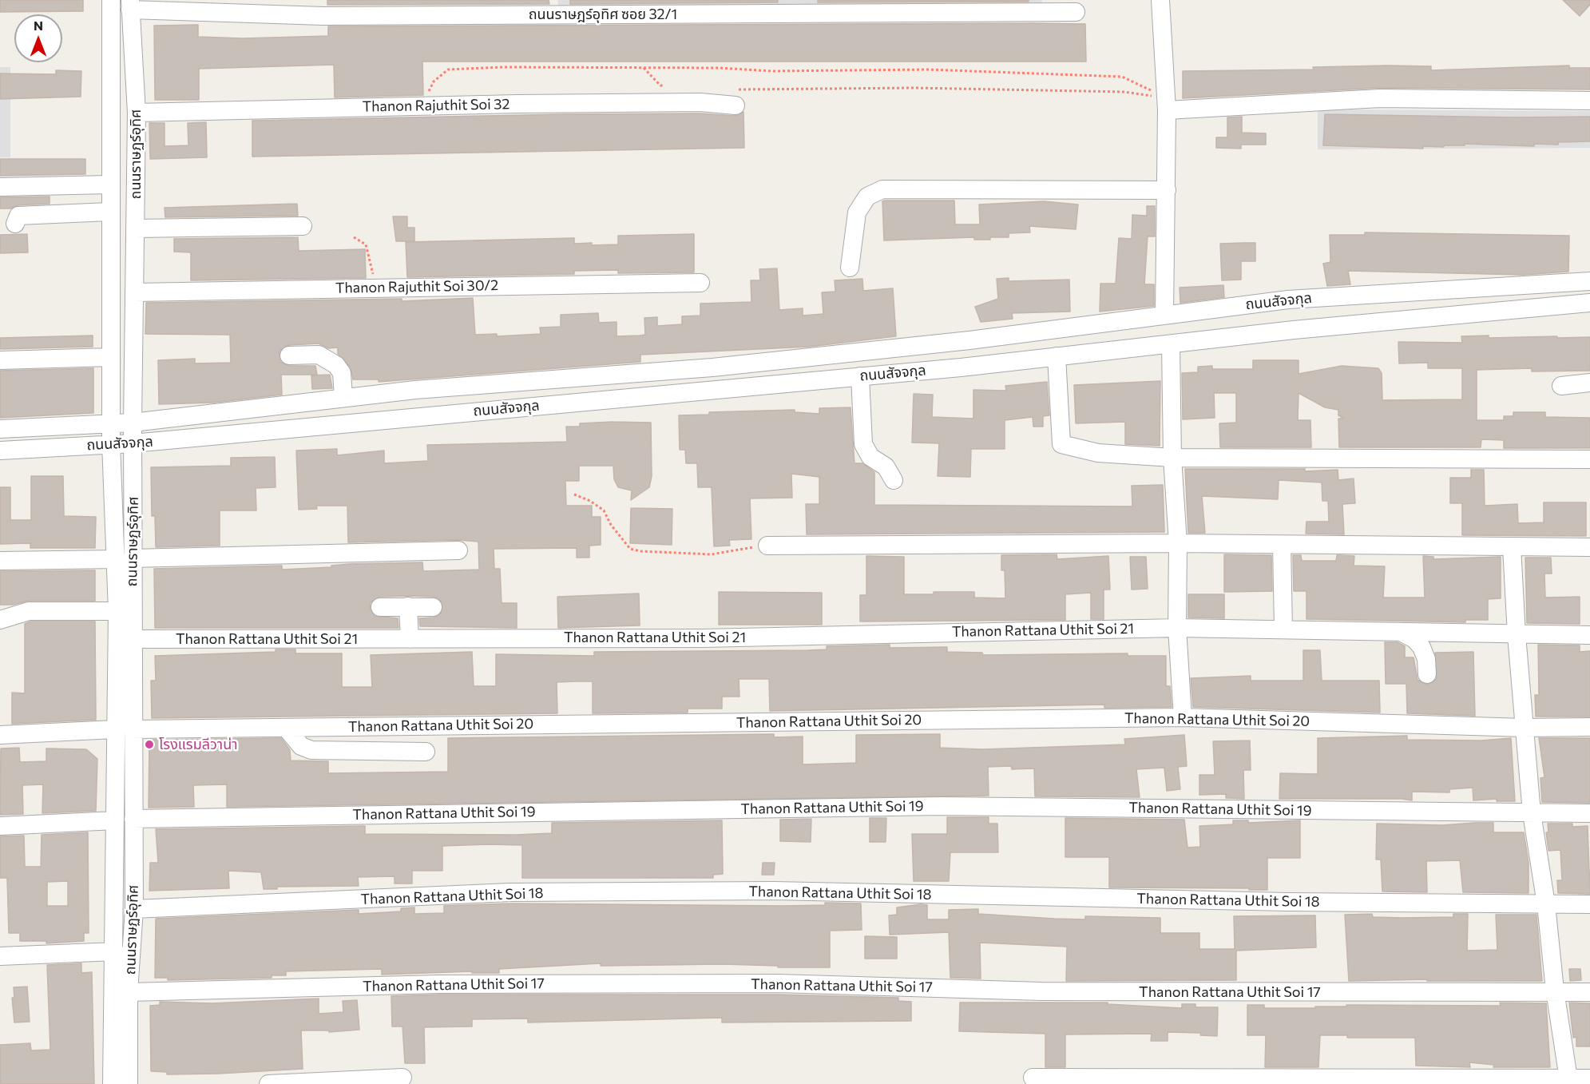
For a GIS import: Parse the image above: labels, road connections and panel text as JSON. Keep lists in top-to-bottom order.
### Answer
{
  "streets": {
    "street": [
      "ถนนราษฎร์อุทิศ ซอย 32/1",
      "Thanon Rajuthit Soi 32",
      "ถนนราษฏร์อุทิศ",
      "Thanon Rajuthit Soi 30/2",
      "ถนนสัจจกุล",
      "Thanon Rattana Uthit Soi 21",
      "Thanon Rattana Uthit Soi 20",
      "Thanon Rattana Uthit Soi 19",
      "Thanon Rattana Uthit Soi 18",
      "Thanon Rattana Uthit Soi 17"
    ]
  },
  "crossings": [
    ["ถนนราษฎร์อุทิศ ซอย 32/1", "ถนนราษฏร์อุทิศ"],
    ["Thanon Rajuthit Soi 32", "ถนนราษฏร์อุทิศ"],
    ["ถนนราษฏร์อุทิศ", "Thanon Rajuthit Soi 30/2"],
    ["ถนนราษฏร์อุทิศ", "ถนนสัจจกุล"],
    ["ถนนราษฏร์อุทิศ", "Thanon Rattana Uthit Soi 21"],
    ["ถนนราษฏร์อุทิศ", "Thanon Rattana Uthit Soi 20"],
    ["ถนนราษฏร์อุทิศ", "Thanon Rattana Uthit Soi 19"],
    ["ถนนราษฏร์อุทิศ", "Thanon Rattana Uthit Soi 18"],
    ["ถนนราษฏร์อุทิศ", "Thanon Rattana Uthit Soi 17"]
  ],
  "places": ["โรงแรมลีวาน่า"],
  "north": "top"
}
